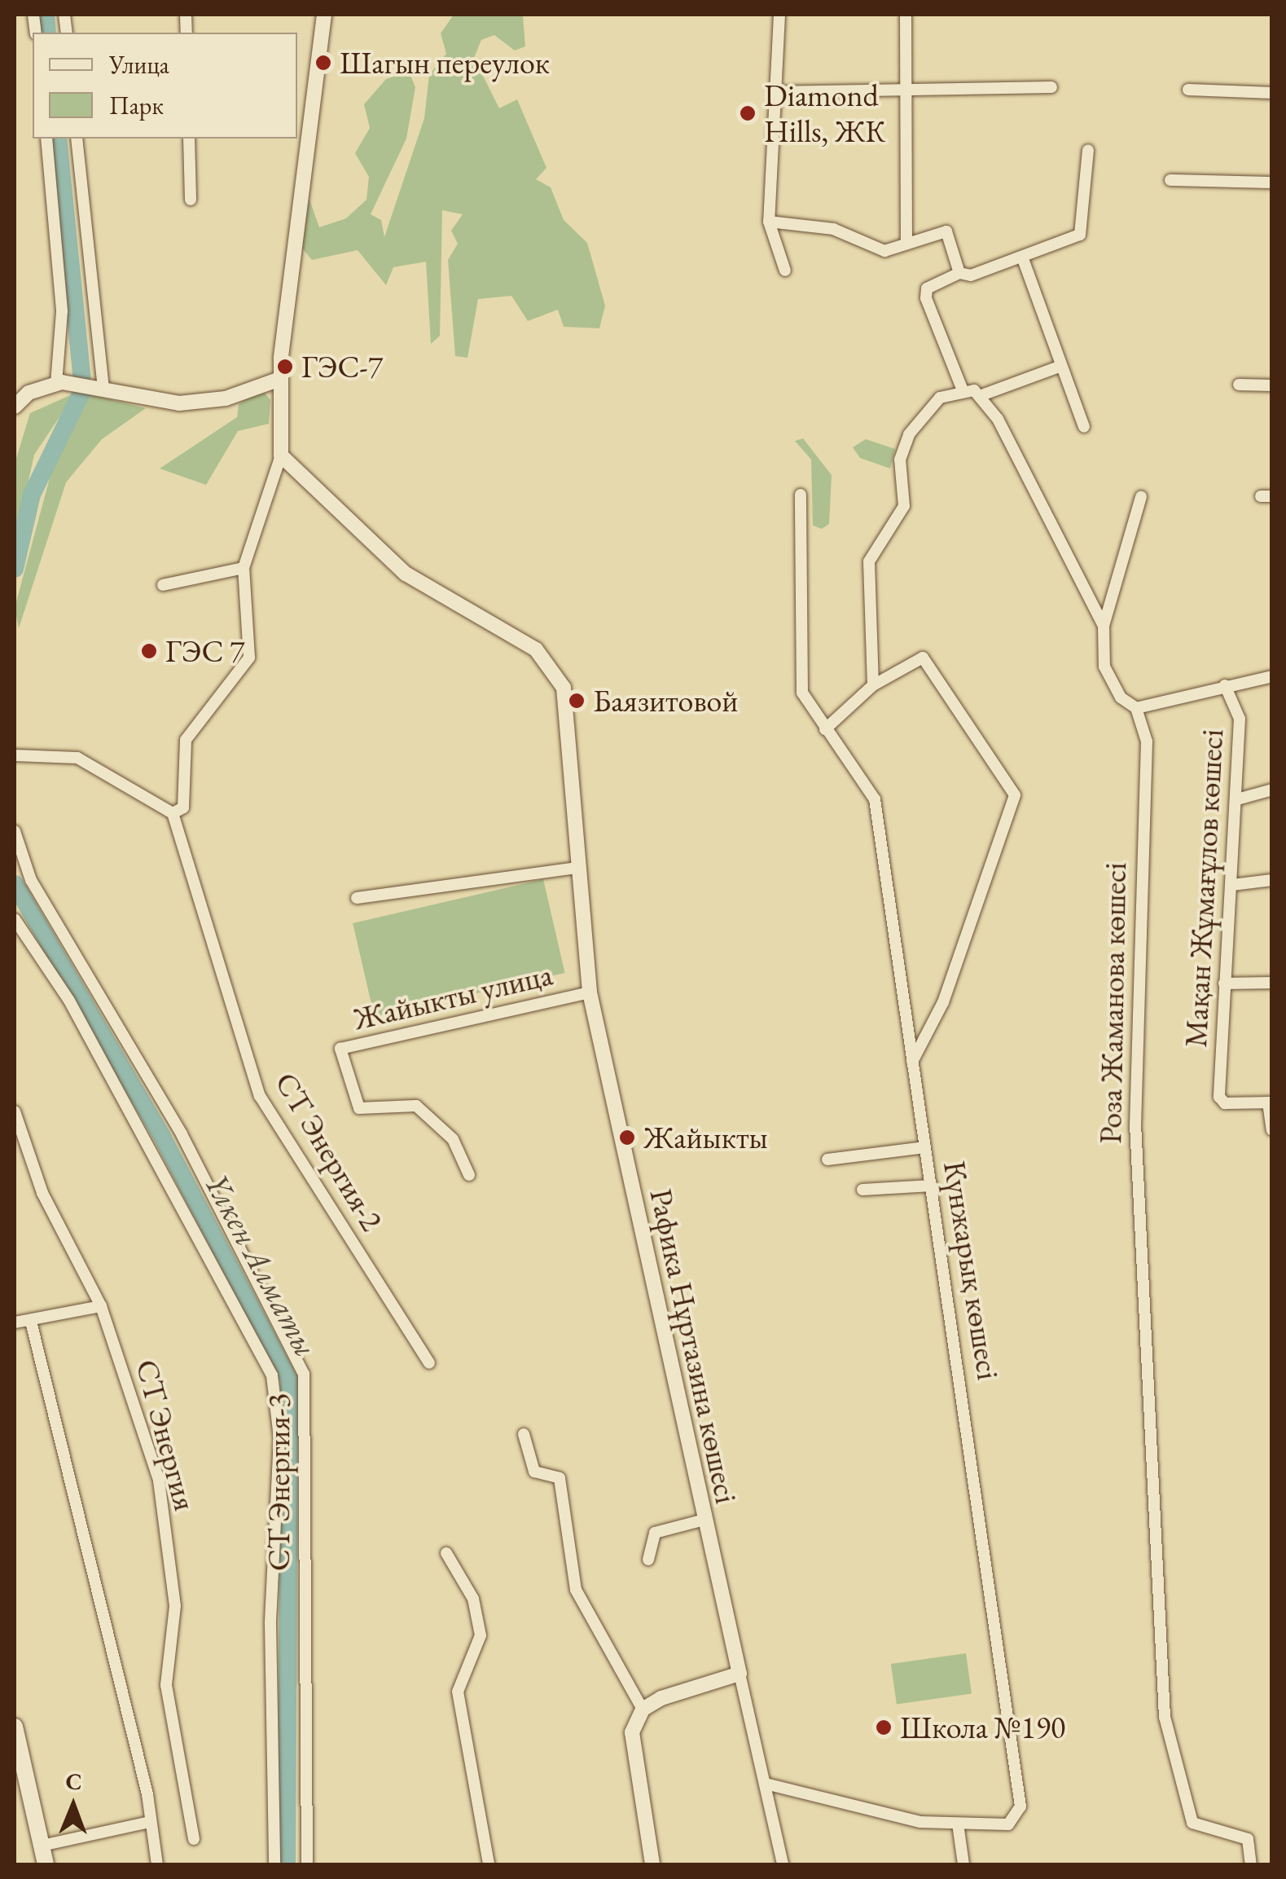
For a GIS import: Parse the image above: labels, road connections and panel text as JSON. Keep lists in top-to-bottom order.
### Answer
{
  "streets": {
    "street": [
      "Мақан Жұмағұлов көшесі",
      "Жайыкты улица",
      "Роза Жаманова көшесі",
      "СТ Энергия-2",
      "Күнжарық көшесі",
      "Рафика Нұртазина көшесі",
      "СТ Энергия",
      "СТ Энергия-3"
    ]
  },
  "crossings": [
    ["Жайыкты улица", "Рафика Нұртазина көшесі"],
    ["Күнжарық көшесі", "Рафика Нұртазина көшесі"]
  ],
  "water": ["Үлкен Алматы"],
  "places": [
    "Шагын переулок",
    "Diamond Hills, ЖК",
    "ГЭС-7",
    "ГЭС 7",
    "Баязитовой",
    "Жайыкты",
    "Школа №190"
  ],
  "legend": ["Улица", "Парк"],
  "north": "top"
}
